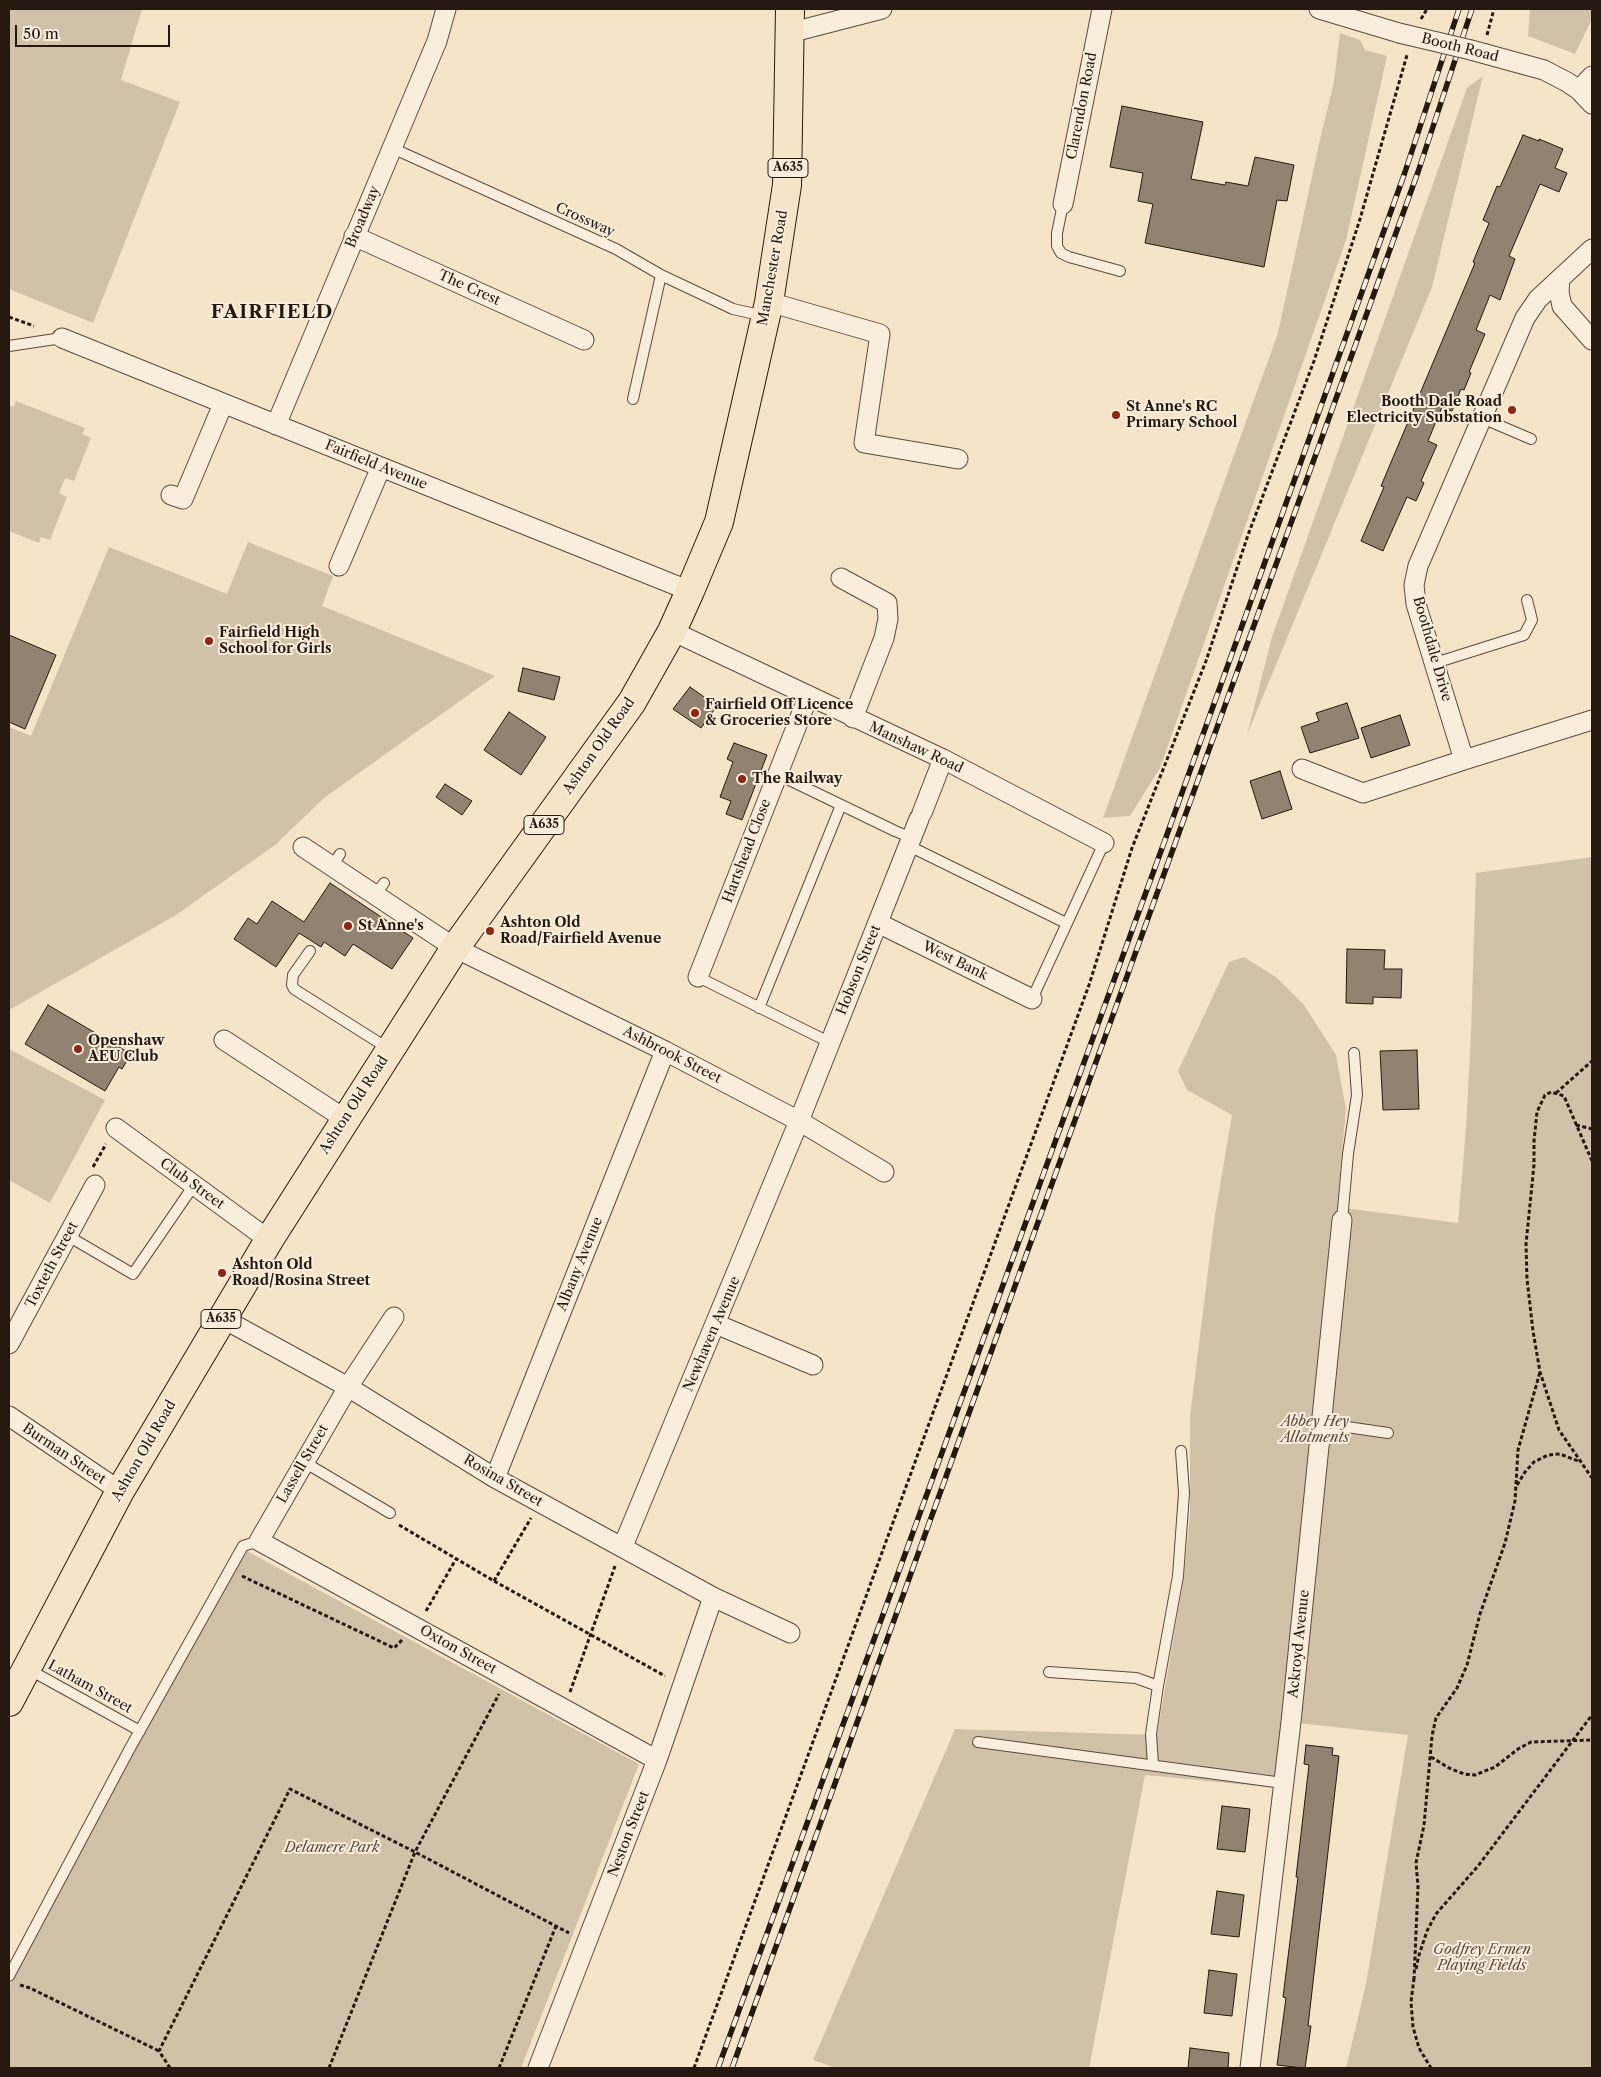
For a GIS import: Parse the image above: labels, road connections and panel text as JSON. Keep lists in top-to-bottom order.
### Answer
{
  "streets": {
    "highway": ["A635", "Manchester Road", "Ashton Old Road"],
    "street": [
      "Booth Road",
      "Clarendon Road",
      "Broadway",
      "The Crest",
      "Fairfield Avenue",
      "Boothdale Drive",
      "Manshaw Road",
      "Hartshead Close",
      "West Bank",
      "Hobson Street",
      "Ashbrook Street",
      "Club Street",
      "Albany Avenue",
      "Toxteth Street",
      "Newhaven Avenue",
      "Burman Street",
      "Lassell Street",
      "Rosina Street",
      "Ackroyd Avenue",
      "Oxton Street",
      "Neston Street"
    ],
    "lane": ["Crossway", "Latham Street"]
  },
  "crossings": [
    ["Broadway", "Crossway"],
    ["Broadway", "The Crest"],
    ["Broadway", "Fairfield Avenue"],
    ["Crossway", "Manchester Road"],
    ["Manchester Road", "Ashton Old Road"],
    ["Fairfield Avenue", "Ashton Old Road"],
    ["Ashton Old Road", "Manshaw Road"],
    ["Ashton Old Road", "Ashbrook Street"],
    ["Ashton Old Road", "Club Street"],
    ["Ashton Old Road", "Burman Street"],
    ["Ashton Old Road", "Rosina Street"],
    ["Ashton Old Road", "Latham Street"],
    ["Manshaw Road", "Hartshead Close"],
    ["Manshaw Road", "Hobson Street"],
    ["West Bank", "Hobson Street"],
    ["Hobson Street", "Ashbrook Street"],
    ["Hobson Street", "Newhaven Avenue"],
    ["Ashbrook Street", "Albany Avenue"],
    ["Ashbrook Street", "Newhaven Avenue"],
    ["Albany Avenue", "Rosina Street"],
    ["Newhaven Avenue", "Rosina Street"],
    ["Lassell Street", "Rosina Street"],
    ["Lassell Street", "Oxton Street"],
    ["Rosina Street", "Neston Street"],
    ["Oxton Street", "Neston Street"]
  ],
  "districts": ["FAIRFIELD"],
  "parks": ["Abbey Hey Allotments", "Delamere Park", "Godfrey Ermen Playing Fields"],
  "places": [
    "Booth Dale Road Electricity Substation",
    "St Anne's RC Primary School",
    "Fairfield High School for Girls",
    "Fairfield Off Licence & Groceries Store",
    "The Railway",
    "St Anne's",
    "Ashton Old Road/Fairfield Avenue",
    "Openshaw AEU Club",
    "Ashton Old Road/Rosina Street"
  ],
  "scale_bar": "50 m"
}
